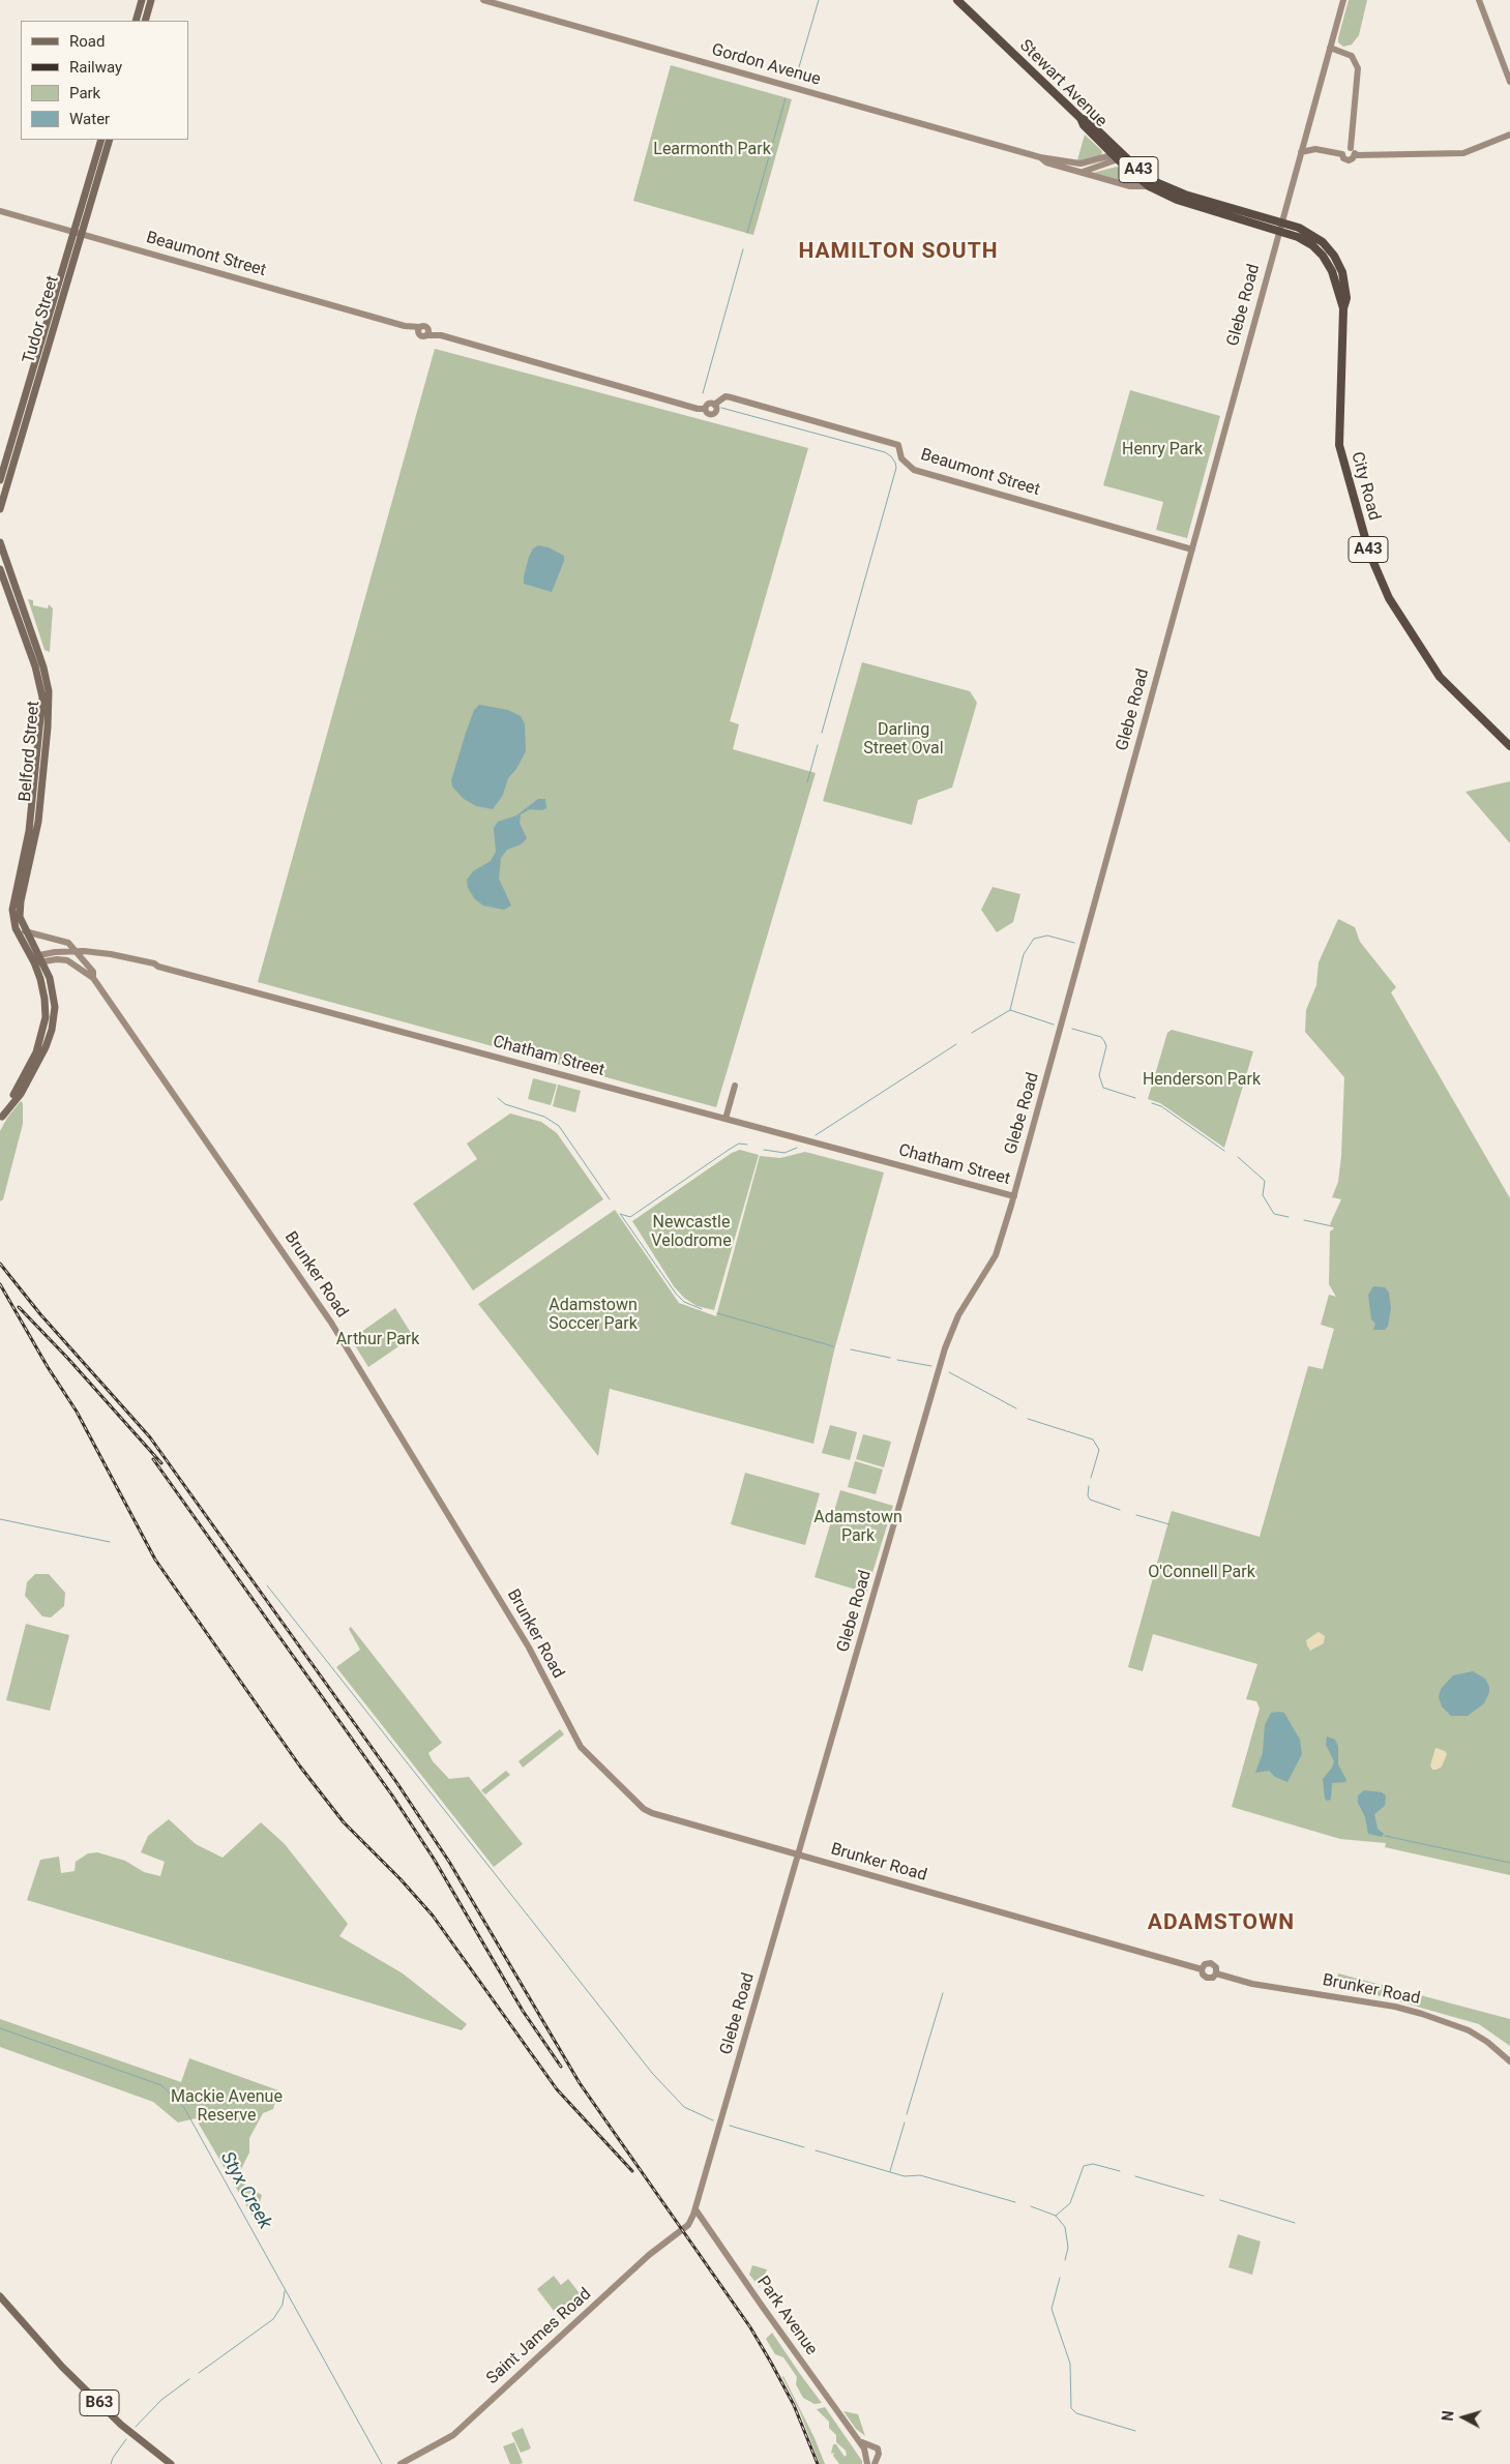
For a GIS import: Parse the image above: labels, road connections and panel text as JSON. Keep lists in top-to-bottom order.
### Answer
{
  "streets": {
    "highway": [
      "Gordon Avenue",
      "Stewart Avenue",
      "A43",
      "City Road"
    ],
    "main road": [
      "Beaumont Street",
      "Glebe Road",
      "Tudor Street",
      "Belford Street",
      "Chatham Street",
      "Brunker Road",
      "Park Avenue",
      "Saint James Road",
      "B63"
    ]
  },
  "crossings": [
    ["Gordon Avenue", "Stewart Avenue"],
    ["Gordon Avenue", "Glebe Road"],
    ["Gordon Avenue", "City Road"],
    ["Stewart Avenue", "City Road"],
    ["Beaumont Street", "Glebe Road"],
    ["Beaumont Street", "Tudor Street"],
    ["Glebe Road", "City Road"],
    ["Glebe Road", "Chatham Street"],
    ["Glebe Road", "Brunker Road"],
    ["Glebe Road", "Park Avenue"],
    ["Glebe Road", "Saint James Road"],
    ["Belford Street", "Chatham Street"],
    ["Belford Street", "Brunker Road"],
    ["Chatham Street", "Brunker Road"]
  ],
  "districts": ["HAMILTON SOUTH", "ADAMSTOWN"],
  "water": ["Styx Creek"],
  "parks": [
    "Learmonth Park",
    "Henry Park",
    "Darling Street Oval",
    "Henderson Park",
    "Newcastle Velodrome",
    "Adamstown Soccer Park",
    "Arthur Park",
    "Adamstown Park",
    "O'Connell Park",
    "Mackie Avenue Reserve"
  ],
  "legend": [
    "Road",
    "Railway",
    "Park",
    "Water"
  ],
  "north": "left"
}
